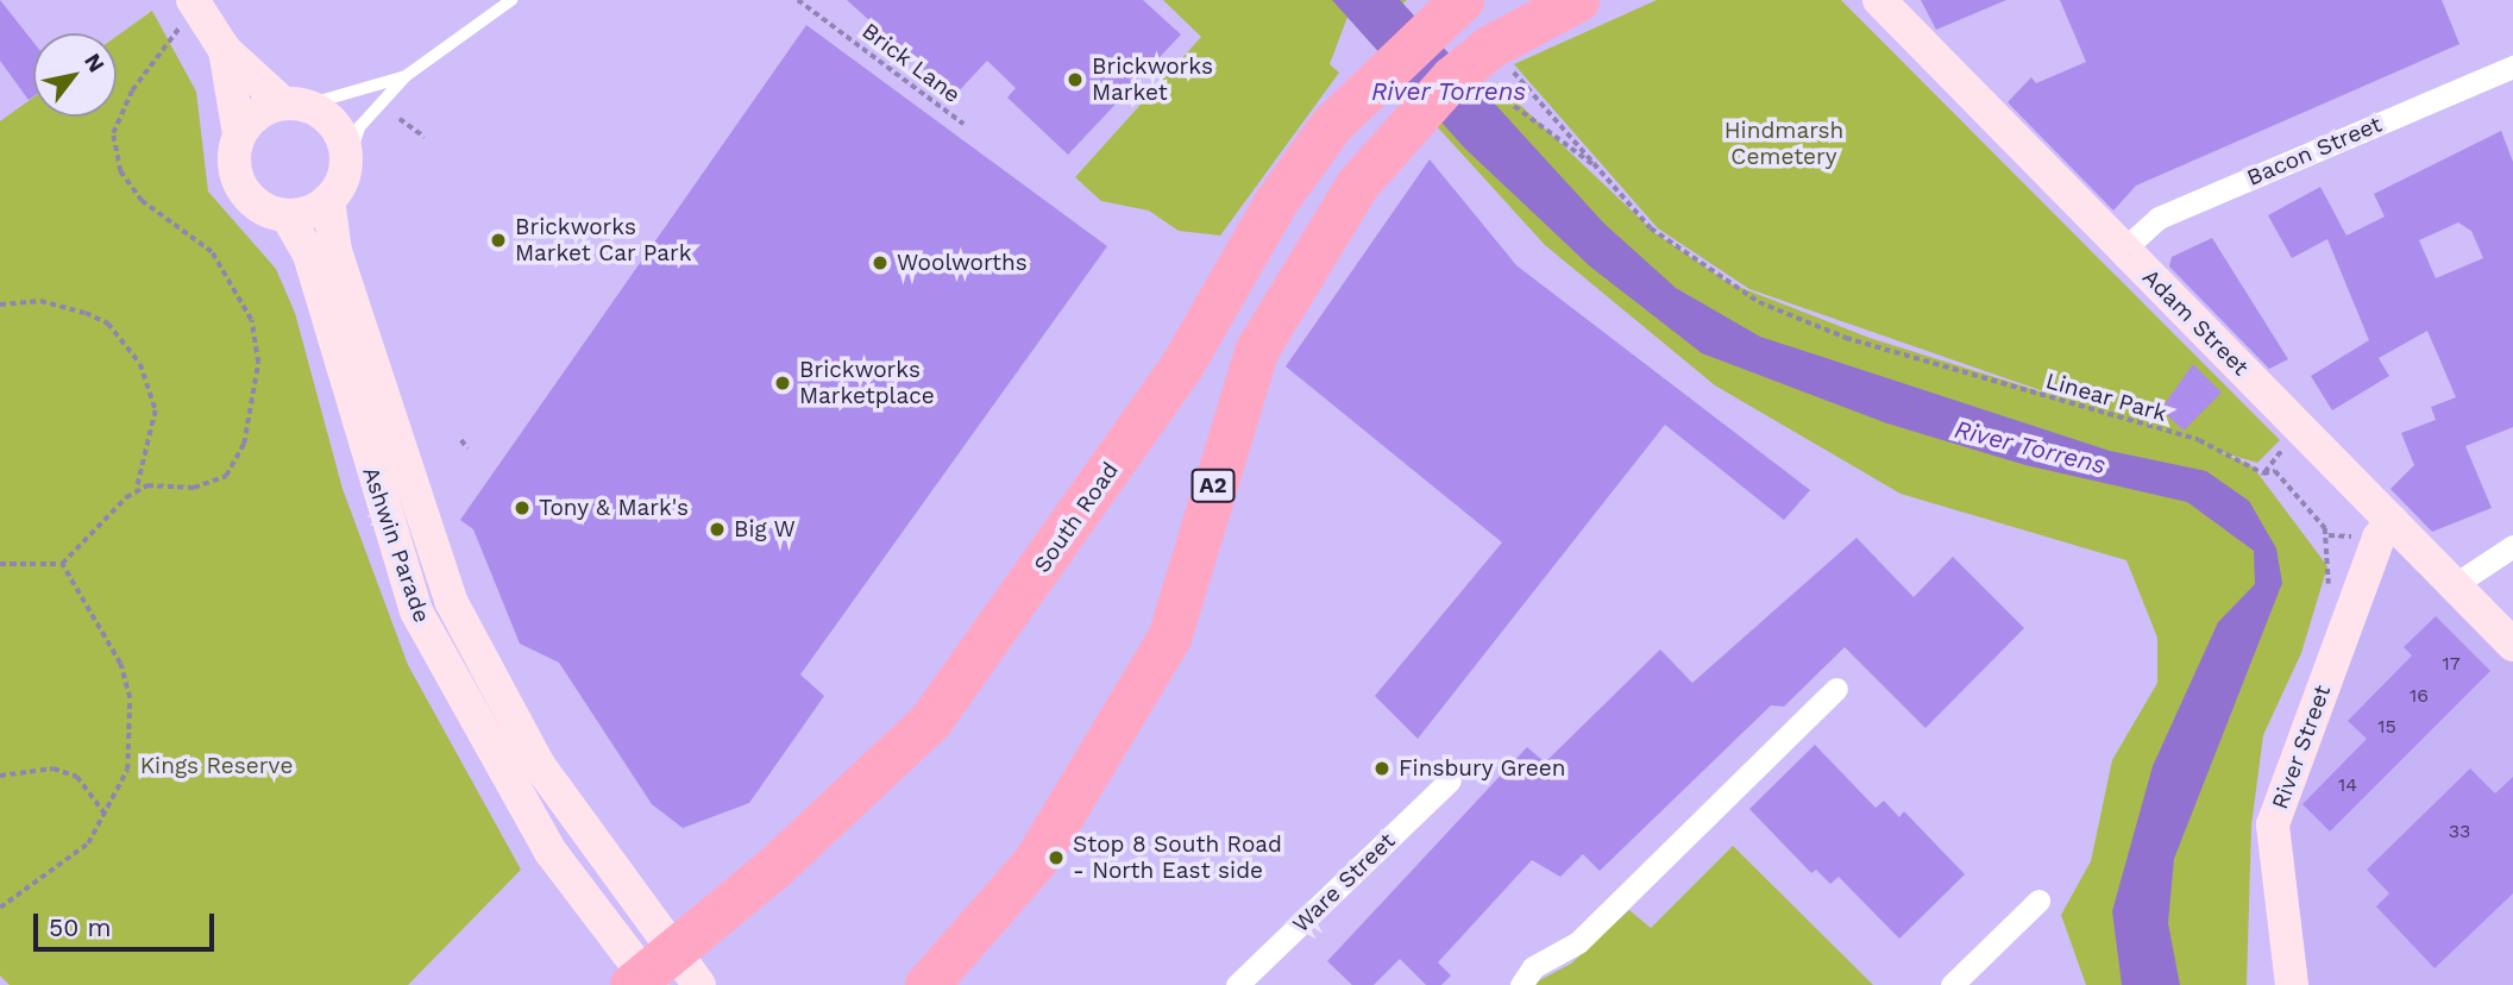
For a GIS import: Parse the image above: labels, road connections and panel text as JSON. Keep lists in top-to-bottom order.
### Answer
{
  "streets": {
    "highway": ["A2", "South Road"],
    "street": [
      "Bacon Street",
      "Adam Street",
      "Ashwin Parade",
      "River Street",
      "Ware Street"
    ],
    "path": ["Brick Lane", "Linear Park"]
  },
  "crossings": [
    ["Bacon Street", "Adam Street"],
    ["Adam Street", "River Street"],
    ["Linear Park", "A2"],
    ["South Road", "Ashwin Parade"]
  ],
  "water": ["River Torrens"],
  "parks": ["Hindmarsh Cemetery", "Kings Reserve"],
  "places": [
    "Brickworks Market",
    "Brickworks Market Car Park",
    "Woolworths",
    "Brickworks Marketplace",
    "Tony & Mark's",
    "Big W",
    "Finsbury Green",
    "Stop 8 South Road - North East side"
  ],
  "house_numbers": [
    "17",
    "16",
    "15",
    "14",
    "33"
  ],
  "scale_bar": "50 m",
  "north": "top right"
}
